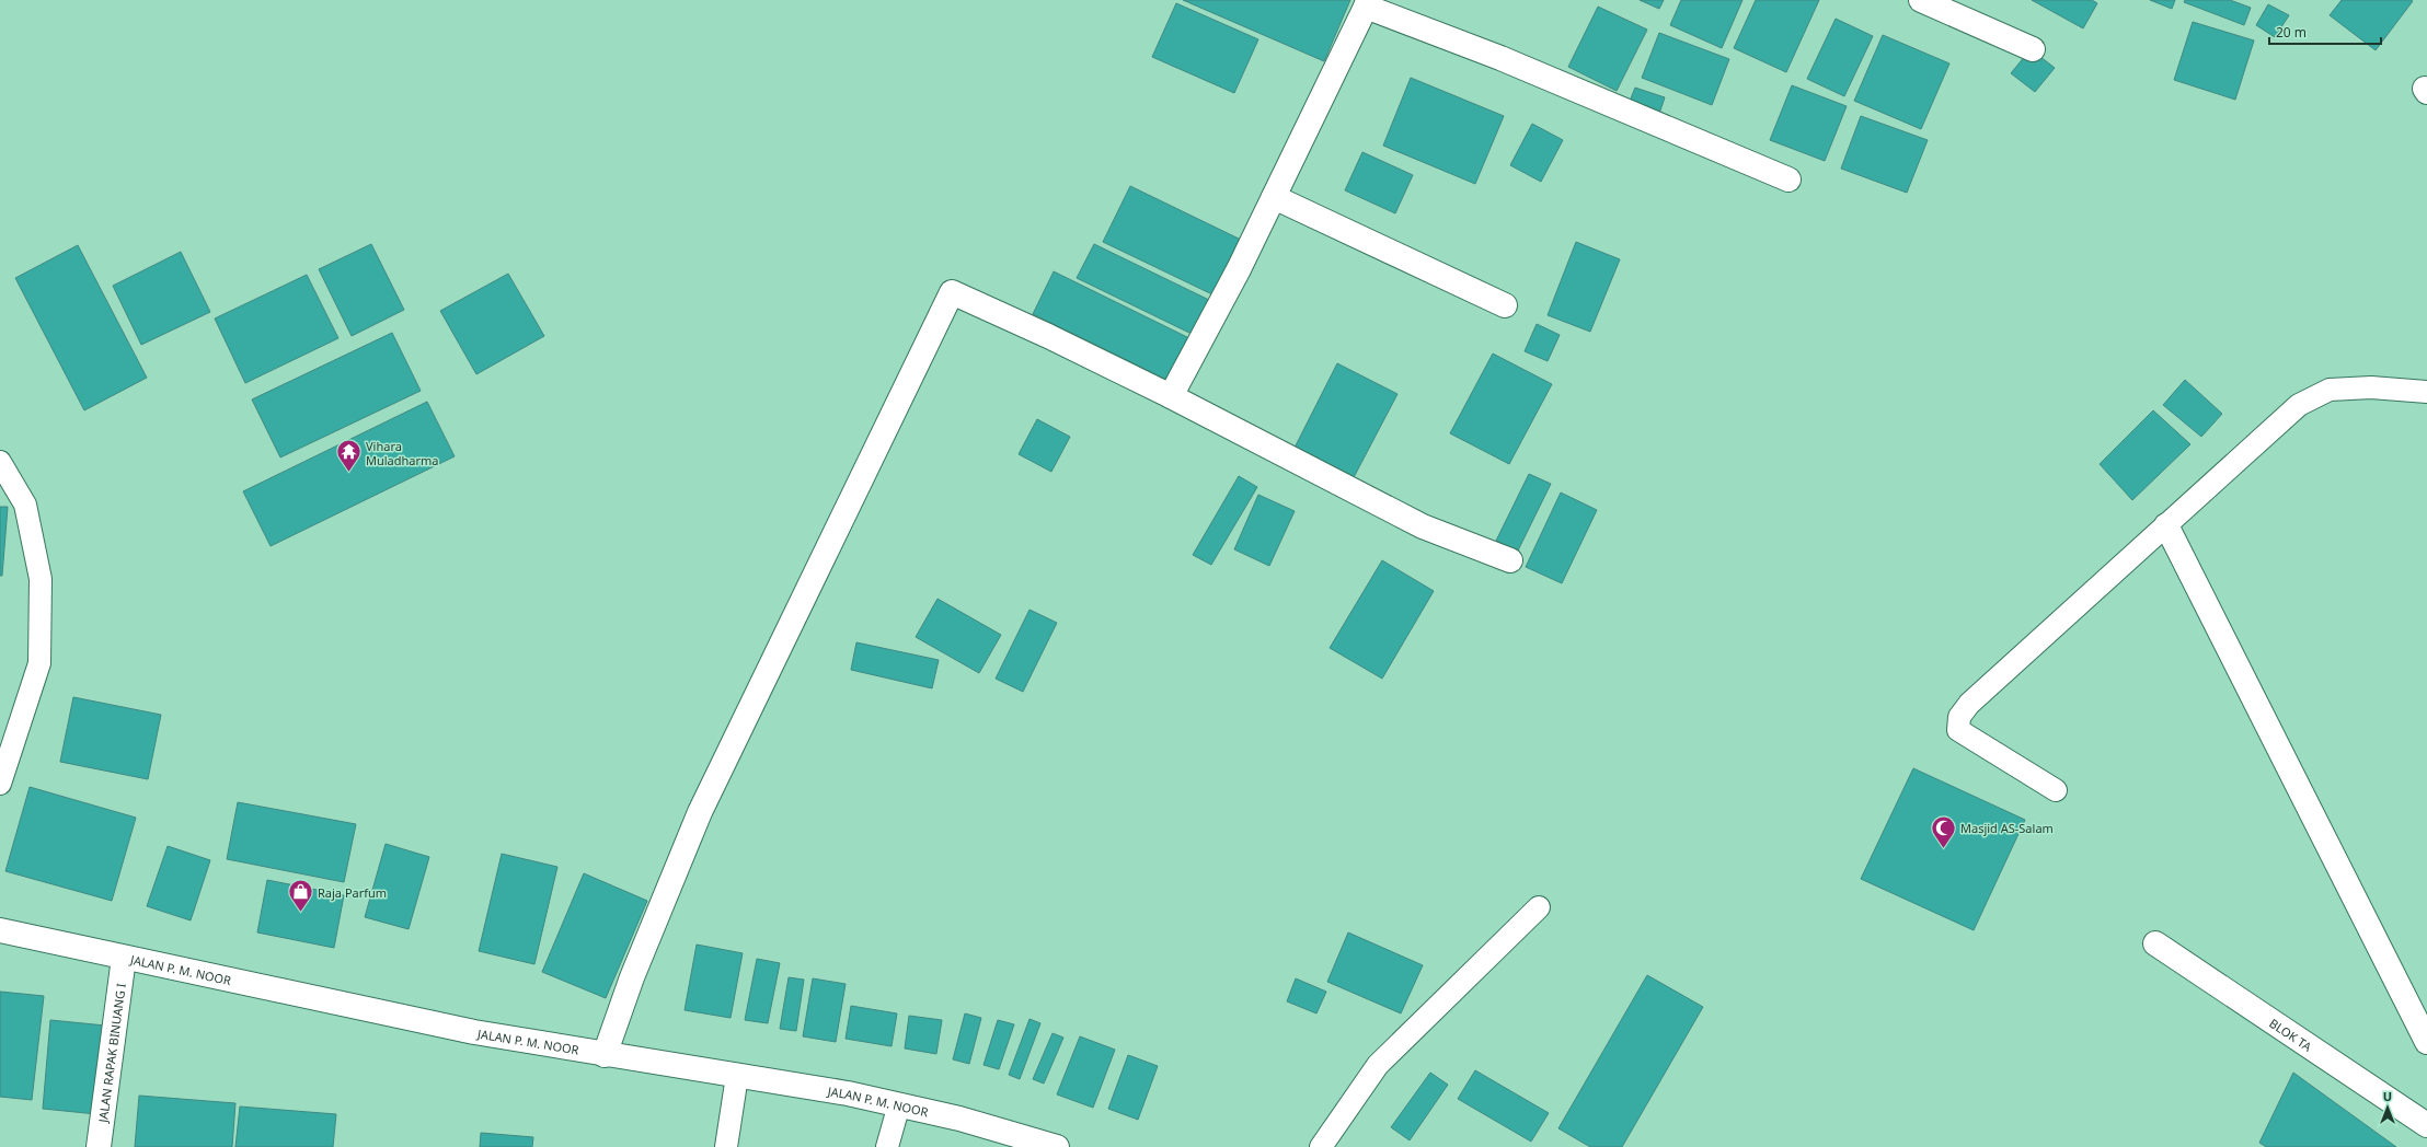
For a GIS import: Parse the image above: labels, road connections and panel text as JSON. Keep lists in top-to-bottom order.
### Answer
{
  "streets": {
    "main road": ["JALAN P. M. NOOR", "BLOK TA", "JALAN RAPAK BINUANG I"]
  },
  "crossings": [
    ["JALAN P. M. NOOR", "JALAN RAPAK BINUANG I"]
  ],
  "places": {
    "temple": ["Vihara Muladharma"],
    "mosque": ["Masjid AS-Salam"],
    "shop": ["Raja Parfum"]
  },
  "scale_bar": "20 m",
  "north": "top"
}
